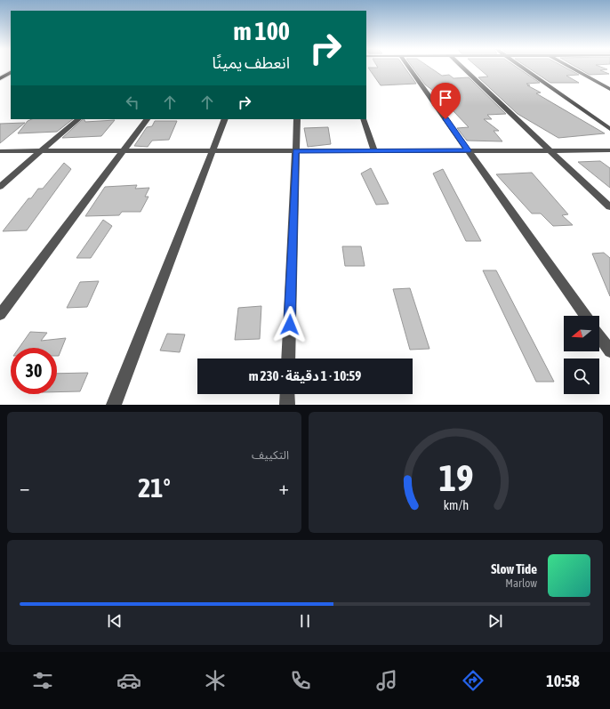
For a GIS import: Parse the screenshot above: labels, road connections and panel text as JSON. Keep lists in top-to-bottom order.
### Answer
{
  "north": "left",
  "page": {
    "turn": ["100 m", "انعطف يمينًا"],
    "limit": "30",
    "trip": "10:59 · 1 دقيقة · 230 m",
    "tile": "التكييف",
    "heat": ["−", "21°", "+"],
    "song": ["Slow Tide", "Marlow"],
    "tabs": "10:58",
    "gauge": ["19", "km/h"]
  }
}
